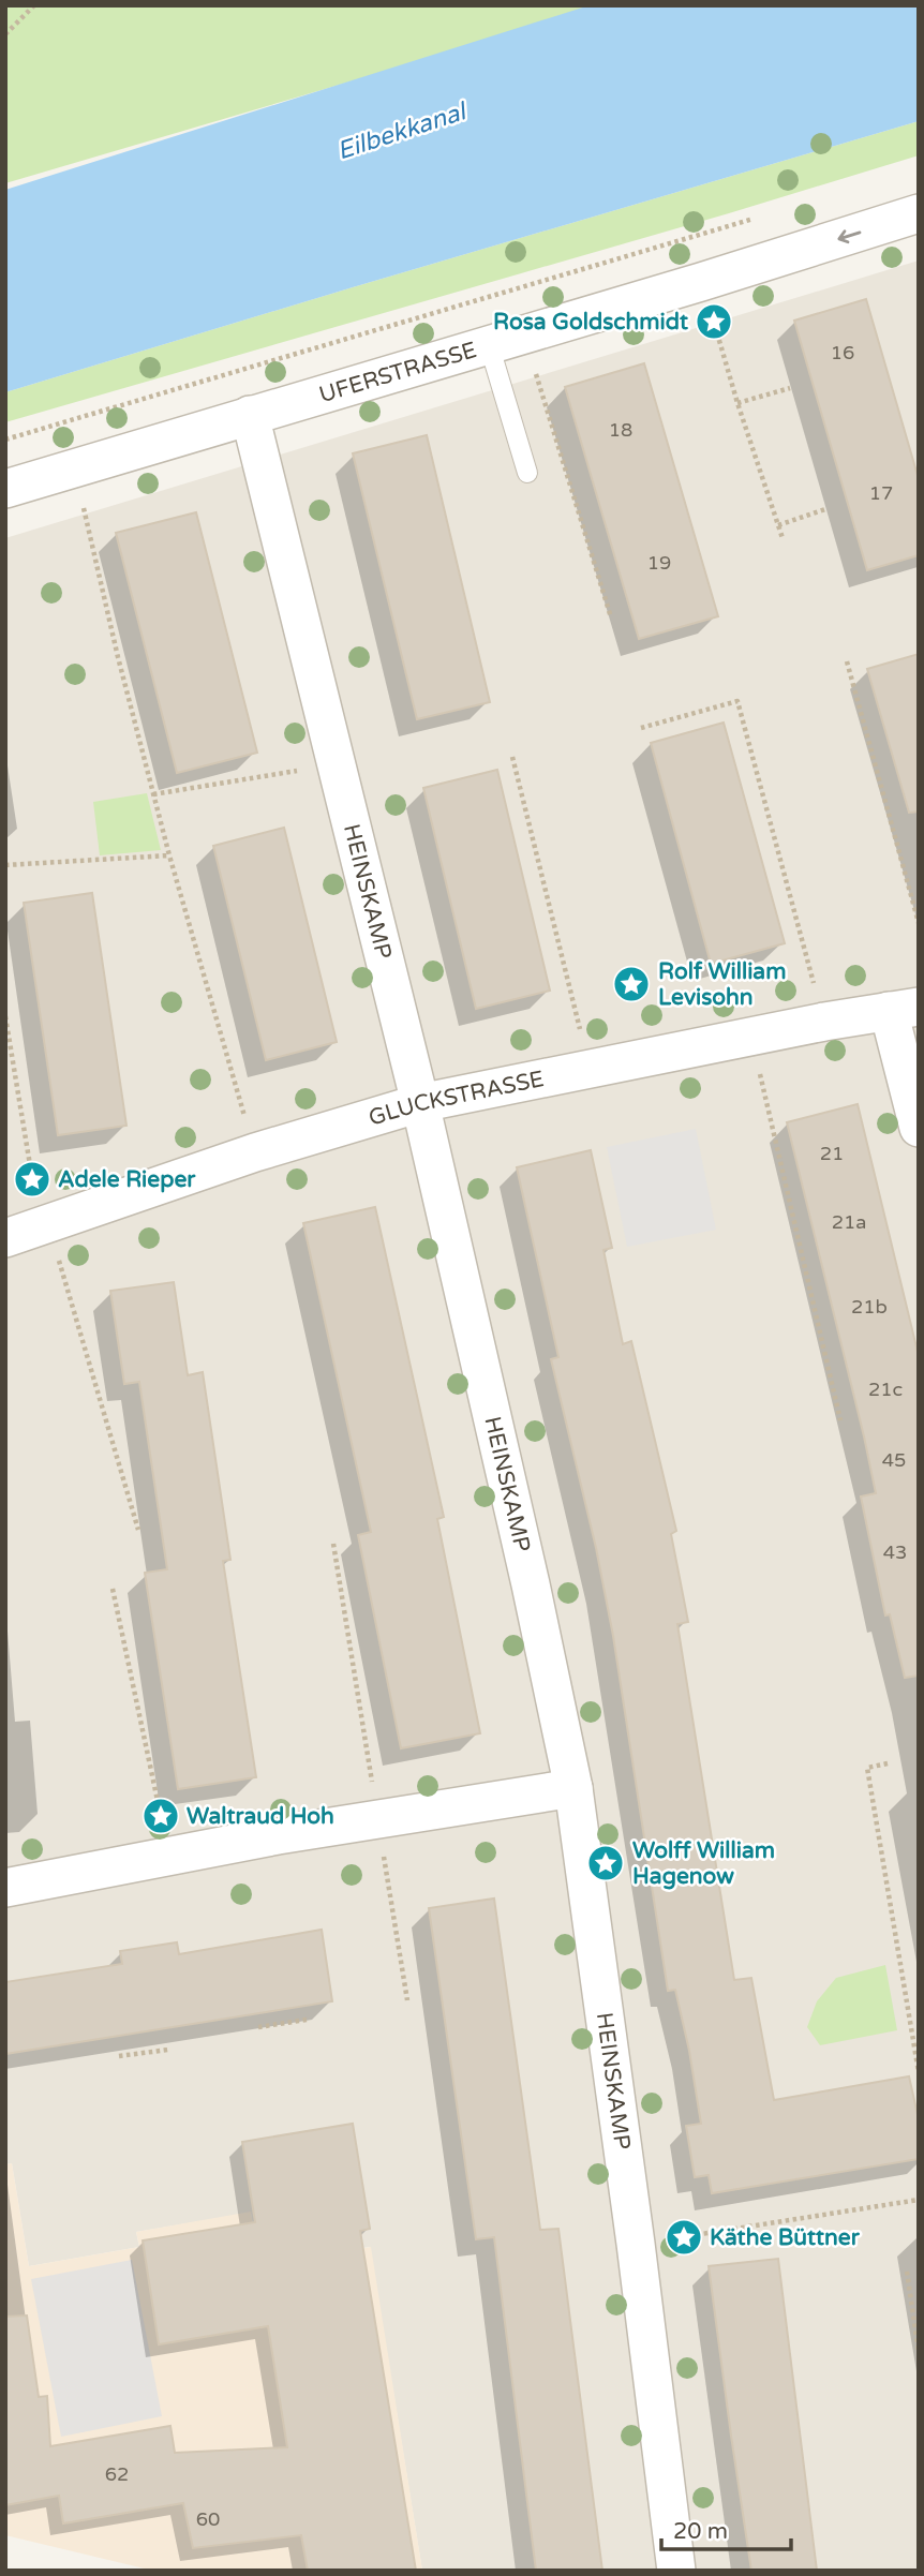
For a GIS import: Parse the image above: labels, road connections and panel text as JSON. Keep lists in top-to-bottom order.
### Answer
{
  "streets": {
    "street": ["UFERSTRASSE", "HEINSKAMP", "GLUCKSTRASSE"]
  },
  "crossings": [
    ["UFERSTRASSE", "HEINSKAMP"],
    ["HEINSKAMP", "GLUCKSTRASSE"]
  ],
  "water": ["Eilbekkanal"],
  "places": {
    "place": [
      "Rosa Goldschmidt",
      "Rolf William Levisohn",
      "Adele Rieper",
      "Waltraud Hoh",
      "Wolff William Hagenow",
      "Käthe Büttner"
    ]
  },
  "house_numbers": [
    "16",
    "18",
    "17",
    "19",
    "21",
    "21a",
    "21b",
    "21c",
    "45",
    "43",
    "62",
    "60"
  ],
  "scale_bar": "20 m"
}
